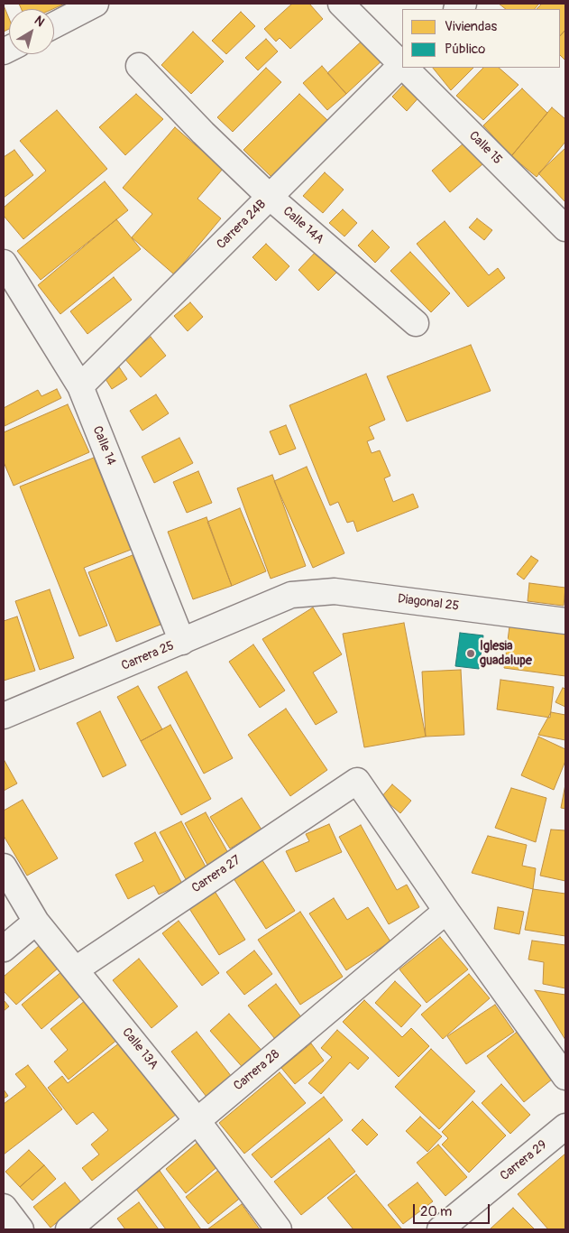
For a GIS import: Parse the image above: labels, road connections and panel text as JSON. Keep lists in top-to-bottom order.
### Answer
{
  "streets": {
    "street": [
      "Calle 15",
      "Carrera 24B",
      "Calle 14A",
      "Calle 14",
      "Diagonal 25",
      "Carrera 25",
      "Carrera 27",
      "Calle 13A",
      "Carrera 28",
      "Carrera 29"
    ]
  },
  "crossings": [
    ["Carrera 24B", "Calle 14A"],
    ["Carrera 24B", "Calle 14"],
    ["Calle 14", "Carrera 25"],
    ["Diagonal 25", "Carrera 25"],
    ["Carrera 27", "Calle 13A"],
    ["Carrera 27", "Carrera 28"],
    ["Calle 13A", "Carrera 28"]
  ],
  "places": ["Iglesia guadalupe"],
  "legend": ["Viviendas", "Público"],
  "scale_bar": "20 m",
  "north": "top right"
}
